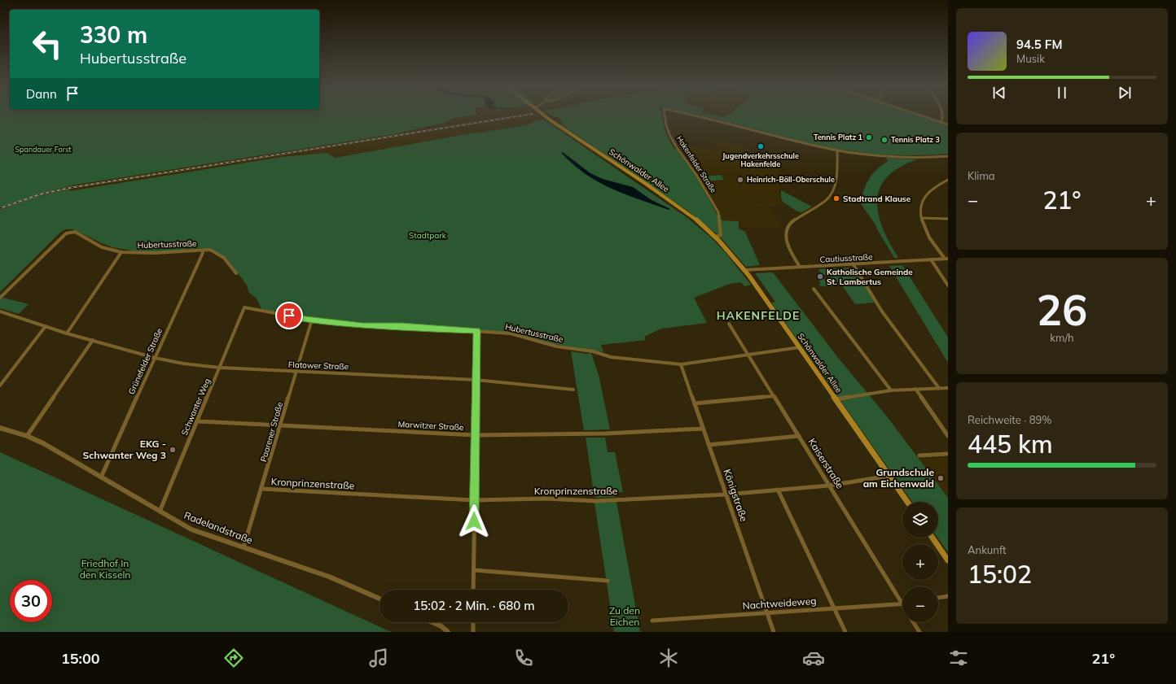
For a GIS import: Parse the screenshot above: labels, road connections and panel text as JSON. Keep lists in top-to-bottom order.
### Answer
{
  "streets": {
    "main road": ["Schönwalder Allee"],
    "street": [
      "Hakenfelder Straße",
      "Hubertusstraße",
      "Cautiusstraße",
      "Grünefelder Straße",
      "Flatower Straße",
      "Schwanter Weg",
      "Marwitzer Straße",
      "Paarener Straße",
      "Kaiserstraße",
      "Kronprinzenstraße",
      "Königstraße",
      "Radelandstraße",
      "Nachtweideweg"
    ]
  },
  "crossings": [
    ["Hakenfelder Straße", "Schönwalder Allee"],
    ["Schönwalder Allee", "Hubertusstraße"],
    ["Schönwalder Allee", "Cautiusstraße"],
    ["Schönwalder Allee", "Kronprinzenstraße"],
    ["Hubertusstraße", "Grünefelder Straße"],
    ["Hubertusstraße", "Schwanter Weg"],
    ["Hubertusstraße", "Paarener Straße"],
    ["Hubertusstraße", "Kaiserstraße"],
    ["Hubertusstraße", "Königstraße"],
    ["Grünefelder Straße", "Flatower Straße"],
    ["Grünefelder Straße", "Radelandstraße"],
    ["Flatower Straße", "Schwanter Weg"],
    ["Flatower Straße", "Paarener Straße"],
    ["Schwanter Weg", "Marwitzer Straße"],
    ["Schwanter Weg", "Radelandstraße"],
    ["Marwitzer Straße", "Paarener Straße"],
    ["Marwitzer Straße", "Königstraße"],
    ["Paarener Straße", "Kronprinzenstraße"],
    ["Paarener Straße", "Radelandstraße"],
    ["Kaiserstraße", "Kronprinzenstraße"],
    ["Kaiserstraße", "Nachtweideweg"],
    ["Kronprinzenstraße", "Königstraße"],
    ["Königstraße", "Nachtweideweg"]
  ],
  "districts": ["HAKENFELDE"],
  "parks": [
    "Spandauer Forst",
    "Stadtpark",
    "Friedhof In den Kisseln",
    "Zu den Eichen"
  ],
  "places": [
    "Tennis Platz 1",
    "Tennis Platz 3",
    "Jugendverkehrsschule Hakenfelde",
    "Heinrich-Böll-Oberschule",
    "Stadtrand Klause",
    "Katholische Gemeinde St. Lambertus",
    "EKG - Schwanter Weg 3",
    "Grundschule am Eichenwald"
  ],
  "page": {
    "turn": ["330 m", "Hubertusstraße"],
    "song": ["94.5 FM", "Musik"],
    "then": "Dann",
    "tile": [
      "Klima",
      ["26", "km/h"],
      ["Reichweite · 89%", "445 km"],
      ["Ankunft", "15:02"]
    ],
    "heat": ["−", "21°", "+"],
    "map_buttons": ["+", "−"],
    "limit": "30",
    "trip": "15:02 · 2 Min. · 680 m",
    "tabs": ["15:00", "21°"]
  }
}
